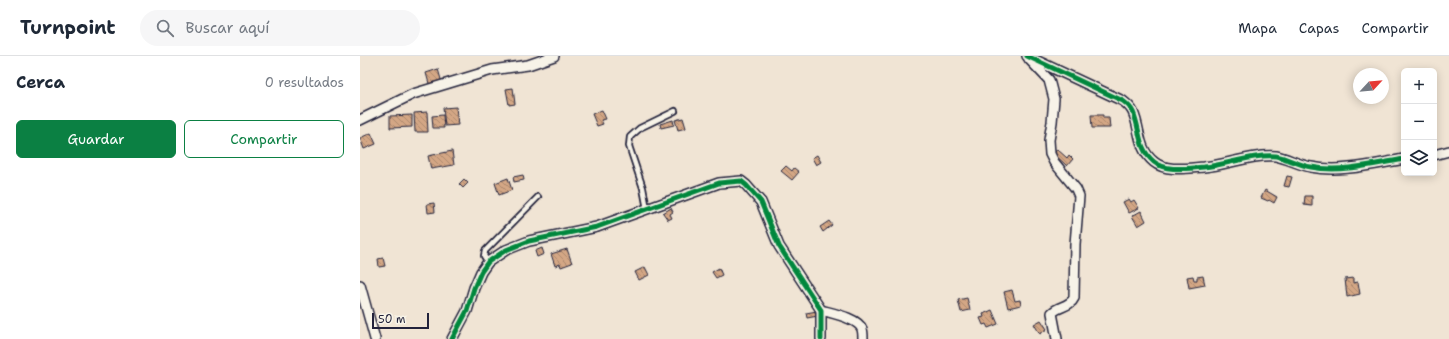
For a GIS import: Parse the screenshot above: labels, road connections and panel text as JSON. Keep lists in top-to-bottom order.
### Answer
{
  "scale_bar": "50 m",
  "north": "top right",
  "page": {
    "header": "Turnpoint",
    "search": "Buscar aquí",
    "nav": ["Mapa", "Capas", "Compartir"],
    "heading": ["Cerca", "0 resultados"],
    "map_buttons": ["+", "−"],
    "buttons": ["Guardar", "Compartir"],
    "scale": "50 m"
  }
}
